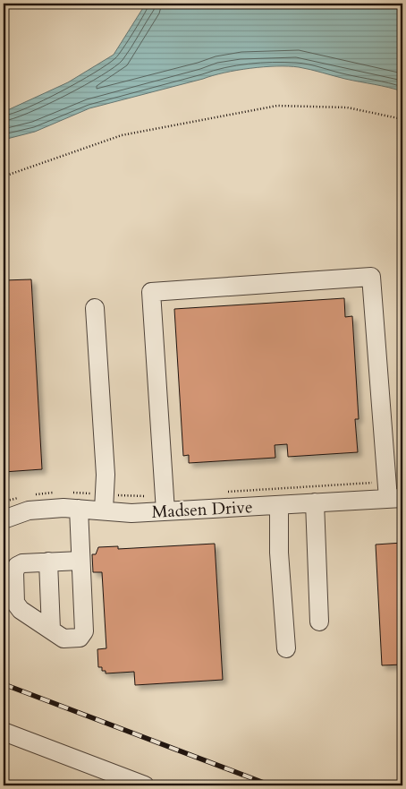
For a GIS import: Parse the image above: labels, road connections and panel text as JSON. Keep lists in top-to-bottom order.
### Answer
{
  "streets": {
    "street": ["Madsen Drive"]
  }
}
